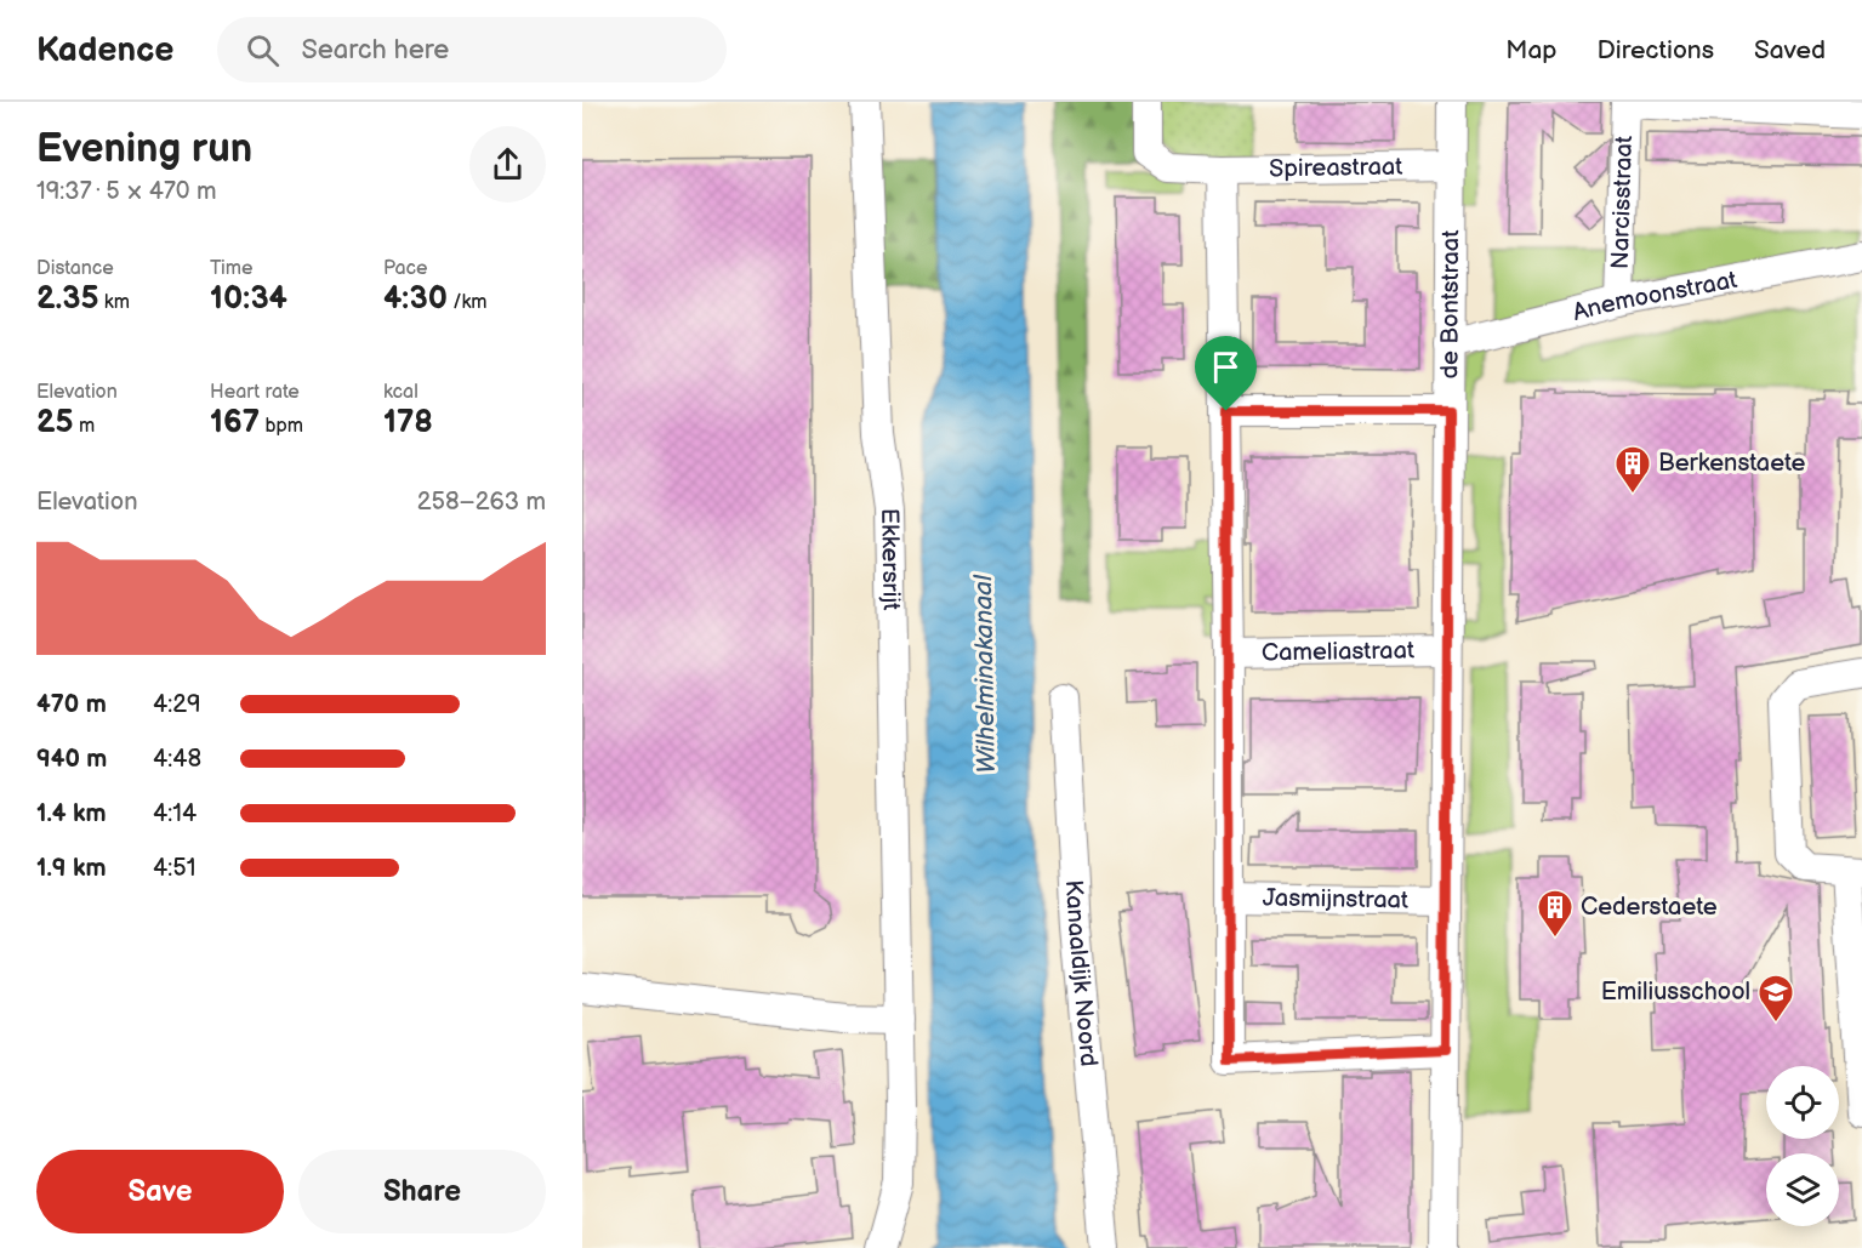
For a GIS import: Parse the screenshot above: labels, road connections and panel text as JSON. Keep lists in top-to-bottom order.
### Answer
{
  "streets": {
    "street": [
      "Spireastraat",
      "Narcisstraat",
      "Anemoonstraat",
      "de Bontstraat",
      "Ekkersrijt",
      "Cameliastraat",
      "Jasmijnstraat",
      "Kanaaldijk Noord"
    ]
  },
  "crossings": [
    ["Spireastraat", "de Bontstraat"],
    ["Narcisstraat", "Anemoonstraat"],
    ["Anemoonstraat", "de Bontstraat"],
    ["de Bontstraat", "Cameliastraat"],
    ["de Bontstraat", "Jasmijnstraat"]
  ],
  "water": ["Wilhelminakanaal"],
  "places": {
    "building": ["Berkenstaete", "Cederstaete"],
    "school or university": ["Emiliusschool"]
  },
  "page": {
    "header": "Kadence",
    "search": "Search here",
    "nav": ["Map", "Directions", "Saved"],
    "heading": ["Evening run", "19:37 · 5 × 470 m"],
    "stats": [
      ["Distance", "2.35 km"],
      ["Time", "10:34"],
      ["Pace", "4:30 /km"],
      ["Elevation", "25 m"],
      ["Heart rate", "167 bpm"],
      ["kcal", "178"]
    ],
    "chart": ["Elevation", "258–263 m"],
    "list": [
      {
        "name": "470 m",
        "note": "4:29"
      },
      {
        "name": "940 m",
        "note": "4:48"
      },
      {
        "name": "1.4 km",
        "note": "4:14"
      },
      {
        "name": "1.9 km",
        "note": "4:51"
      }
    ],
    "buttons": ["Save", "Share"]
  }
}
